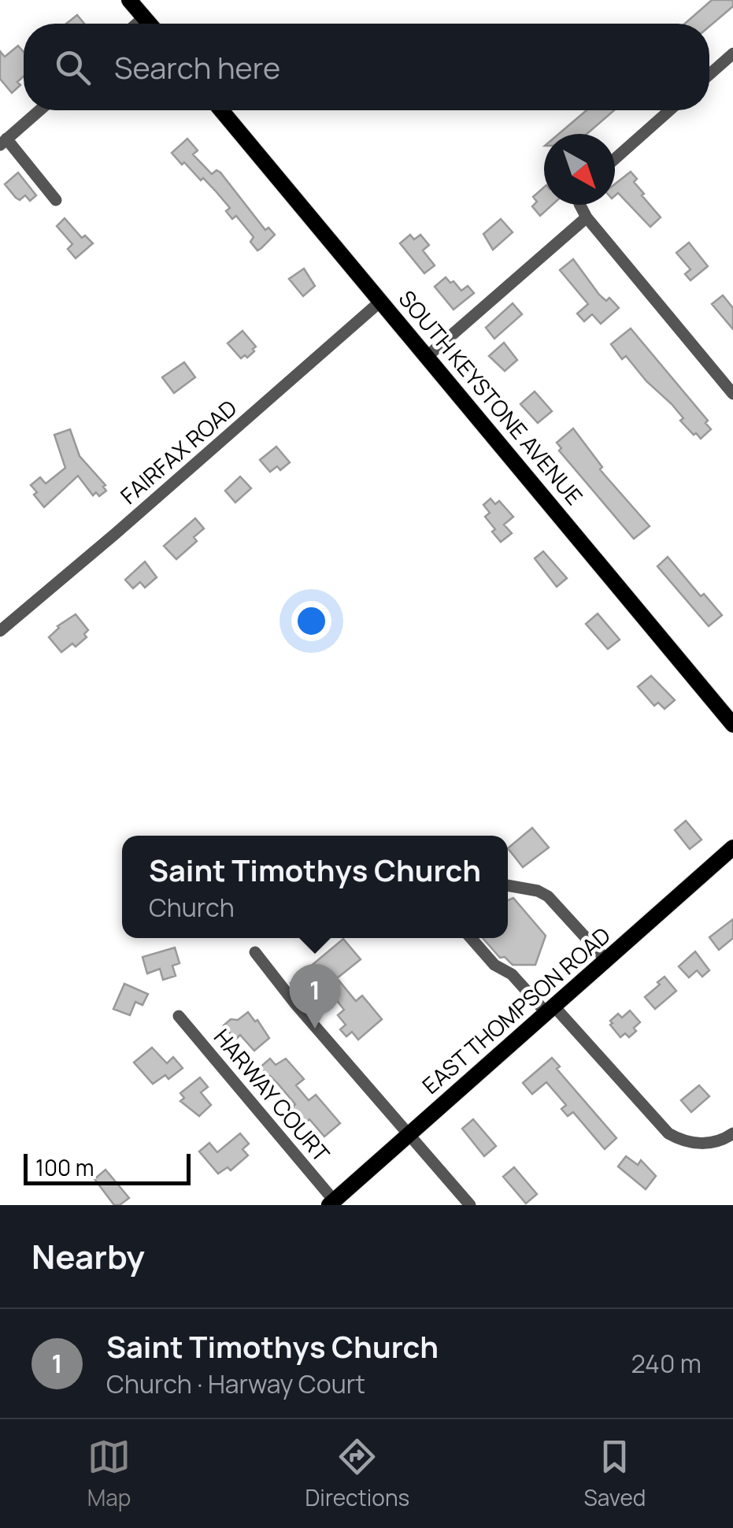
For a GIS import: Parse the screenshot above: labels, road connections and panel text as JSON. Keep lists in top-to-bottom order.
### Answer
{
  "streets": {
    "main road": ["SOUTH KEYSTONE AVENUE", "EAST THOMPSON ROAD"],
    "street": ["FAIRFAX ROAD", "HARWAY COURT"]
  },
  "crossings": [
    ["SOUTH KEYSTONE AVENUE", "FAIRFAX ROAD"],
    ["EAST THOMPSON ROAD", "HARWAY COURT"]
  ],
  "scale_bar": "100 m",
  "north": "bottom right",
  "page": {
    "search": "Search here",
    "popup": ["Saint Timothys Church", "Church"],
    "pins": "1",
    "scale": "100 m",
    "heading": "Nearby",
    "list": [
      {
        "mark": "1",
        "name": "Saint Timothys Church",
        "note": "Church · Harway Court",
        "value": "240 m"
      }
    ],
    "nav": ["Map", "Directions", "Saved"]
  }
}
